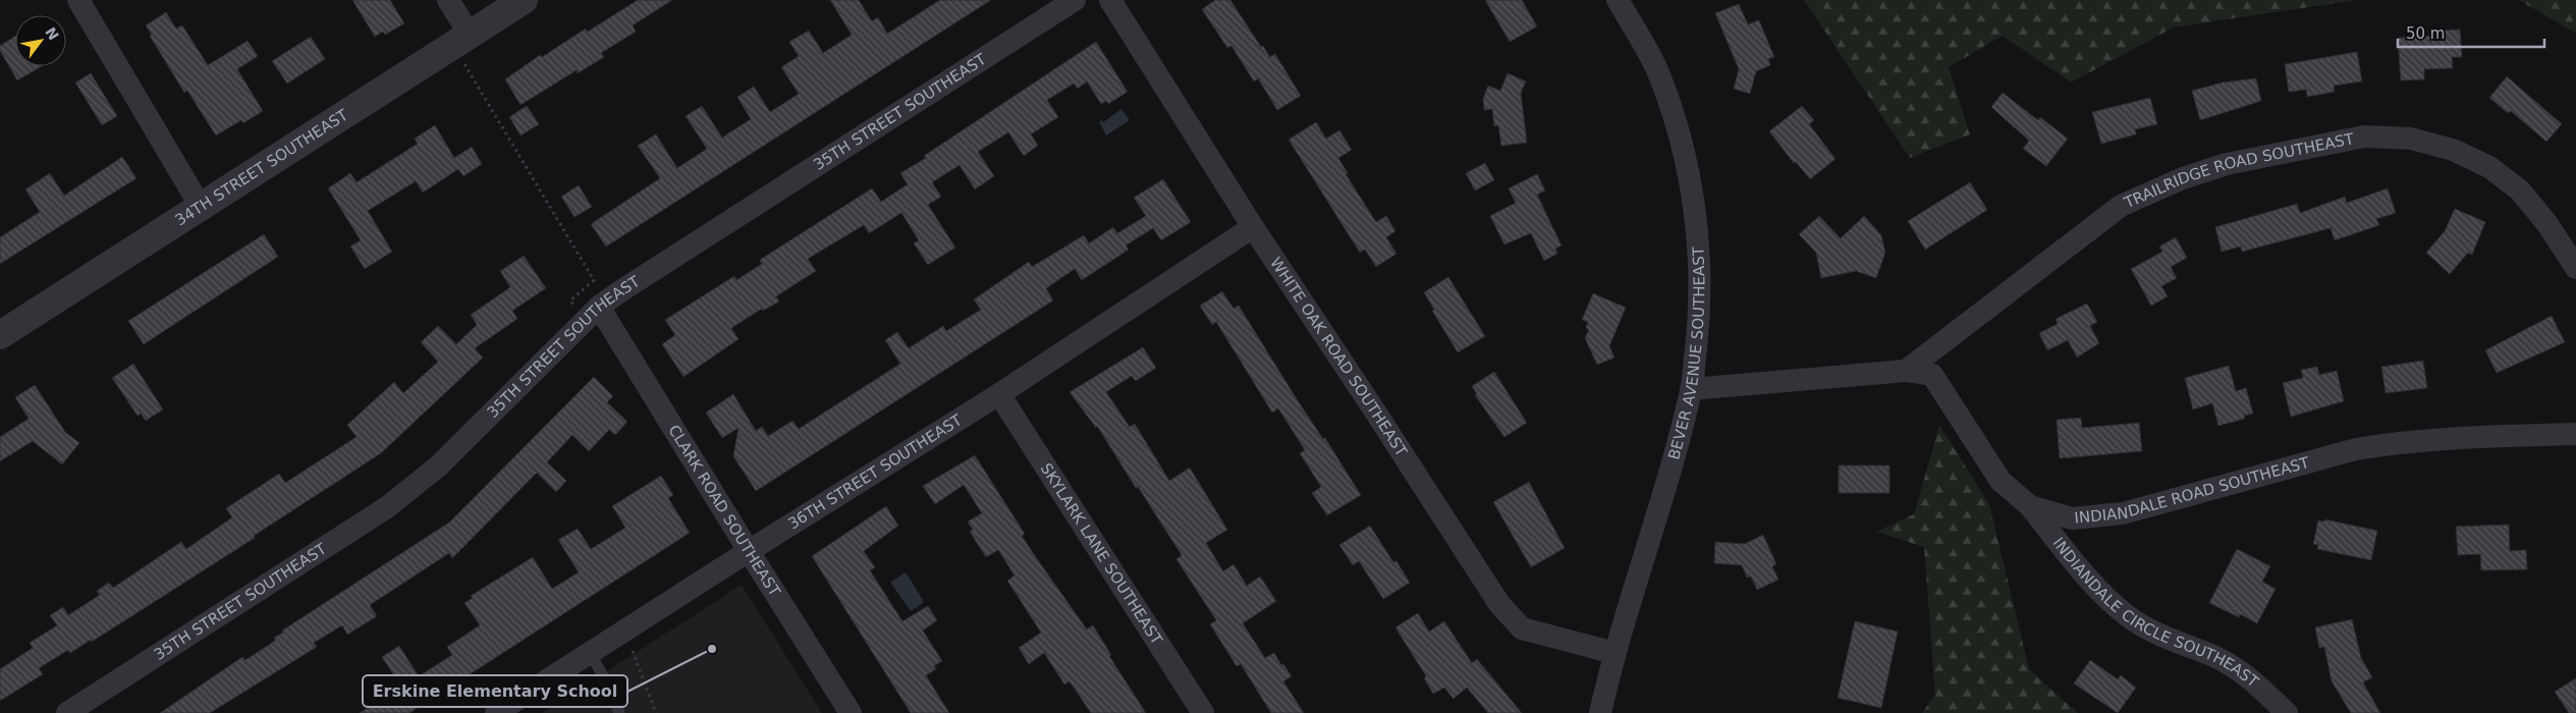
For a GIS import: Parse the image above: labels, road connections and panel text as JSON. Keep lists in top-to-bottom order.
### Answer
{
  "streets": {
    "street": [
      "35TH STREET SOUTHEAST",
      "34TH STREET SOUTHEAST",
      "TRAILRIDGE ROAD SOUTHEAST",
      "BEVER AVENUE SOUTHEAST",
      "WHITE OAK ROAD SOUTHEAST",
      "36TH STREET SOUTHEAST",
      "INDIANDALE ROAD SOUTHEAST",
      "CLARK ROAD SOUTHEAST",
      "SKYLARK LANE SOUTHEAST",
      "INDIANDALE CIRCLE SOUTHEAST"
    ]
  },
  "crossings": [
    ["35TH STREET SOUTHEAST", "CLARK ROAD SOUTHEAST"],
    ["TRAILRIDGE ROAD SOUTHEAST", "INDIANDALE ROAD SOUTHEAST"],
    ["BEVER AVENUE SOUTHEAST", "WHITE OAK ROAD SOUTHEAST"],
    ["BEVER AVENUE SOUTHEAST", "INDIANDALE ROAD SOUTHEAST"],
    ["WHITE OAK ROAD SOUTHEAST", "36TH STREET SOUTHEAST"],
    ["36TH STREET SOUTHEAST", "CLARK ROAD SOUTHEAST"],
    ["36TH STREET SOUTHEAST", "SKYLARK LANE SOUTHEAST"],
    ["INDIANDALE ROAD SOUTHEAST", "INDIANDALE CIRCLE SOUTHEAST"]
  ],
  "places": ["Erskine Elementary School"],
  "scale_bar": "50 m",
  "north": "top right"
}
